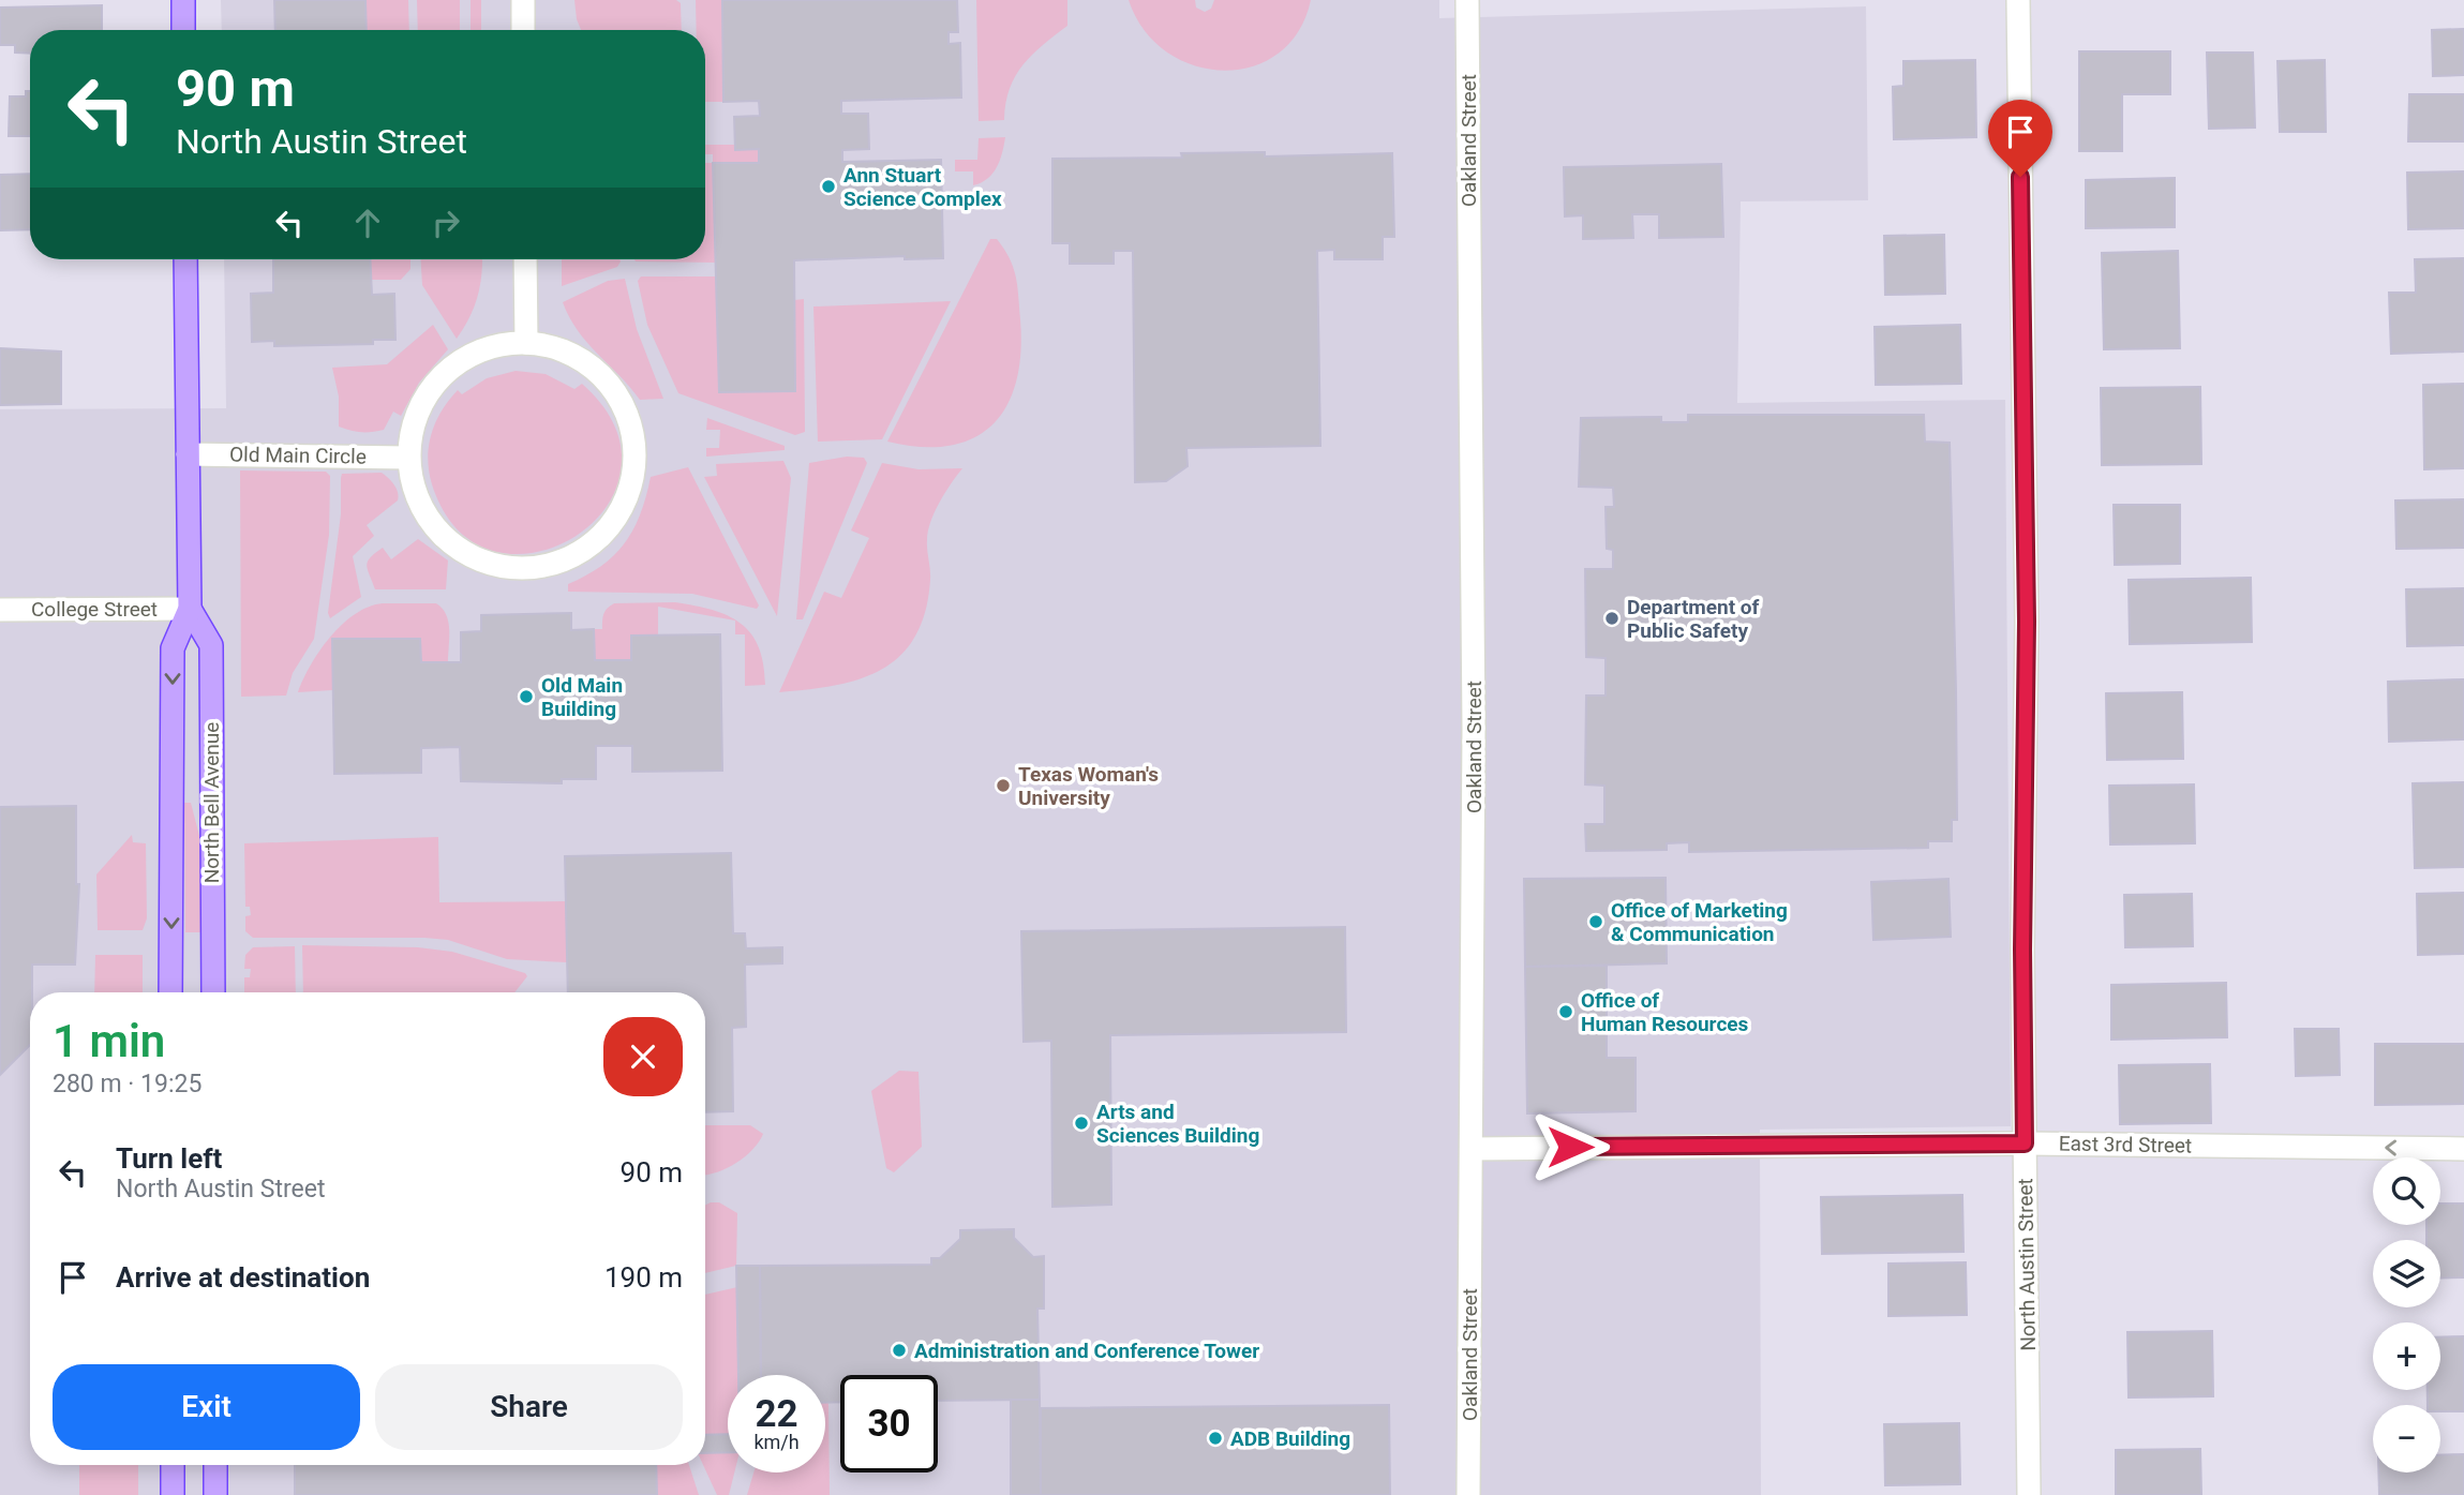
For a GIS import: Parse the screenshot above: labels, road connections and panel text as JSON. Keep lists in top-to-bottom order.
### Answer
{
  "streets": {
    "main road": ["North Bell Avenue"],
    "street": [
      "Oakland Street",
      "Old Main Circle",
      "College Street",
      "East 3rd Street",
      "North Austin Street"
    ]
  },
  "crossings": [
    ["Oakland Street", "East 3rd Street"],
    ["Old Main Circle", "North Bell Avenue"],
    ["College Street", "North Bell Avenue"],
    ["East 3rd Street", "North Austin Street"]
  ],
  "one_way": ["East 3rd Street"],
  "places": [
    "Ann Stuart Science Complex",
    "Department of Public Safety",
    "Old Main Building",
    "Texas Woman's University",
    "Office of Marketing & Communication",
    "Office of Human Resources",
    "Arts and Sciences Building",
    "Administration and Conference Tower",
    "ADB Building"
  ],
  "page": {
    "turn": ["90 m", "North Austin Street"],
    "heading": ["1 min", "280 m · 19:25"],
    "list": [
      {
        "name": "Turn left",
        "note": "North Austin Street",
        "value": "90 m"
      },
      {
        "name": "Arrive at destination",
        "value": "190 m"
      }
    ],
    "map_buttons": ["+", "−"],
    "buttons": ["Exit", "Share"],
    "speed": "22 km/h",
    "limit": "30"
  }
}
